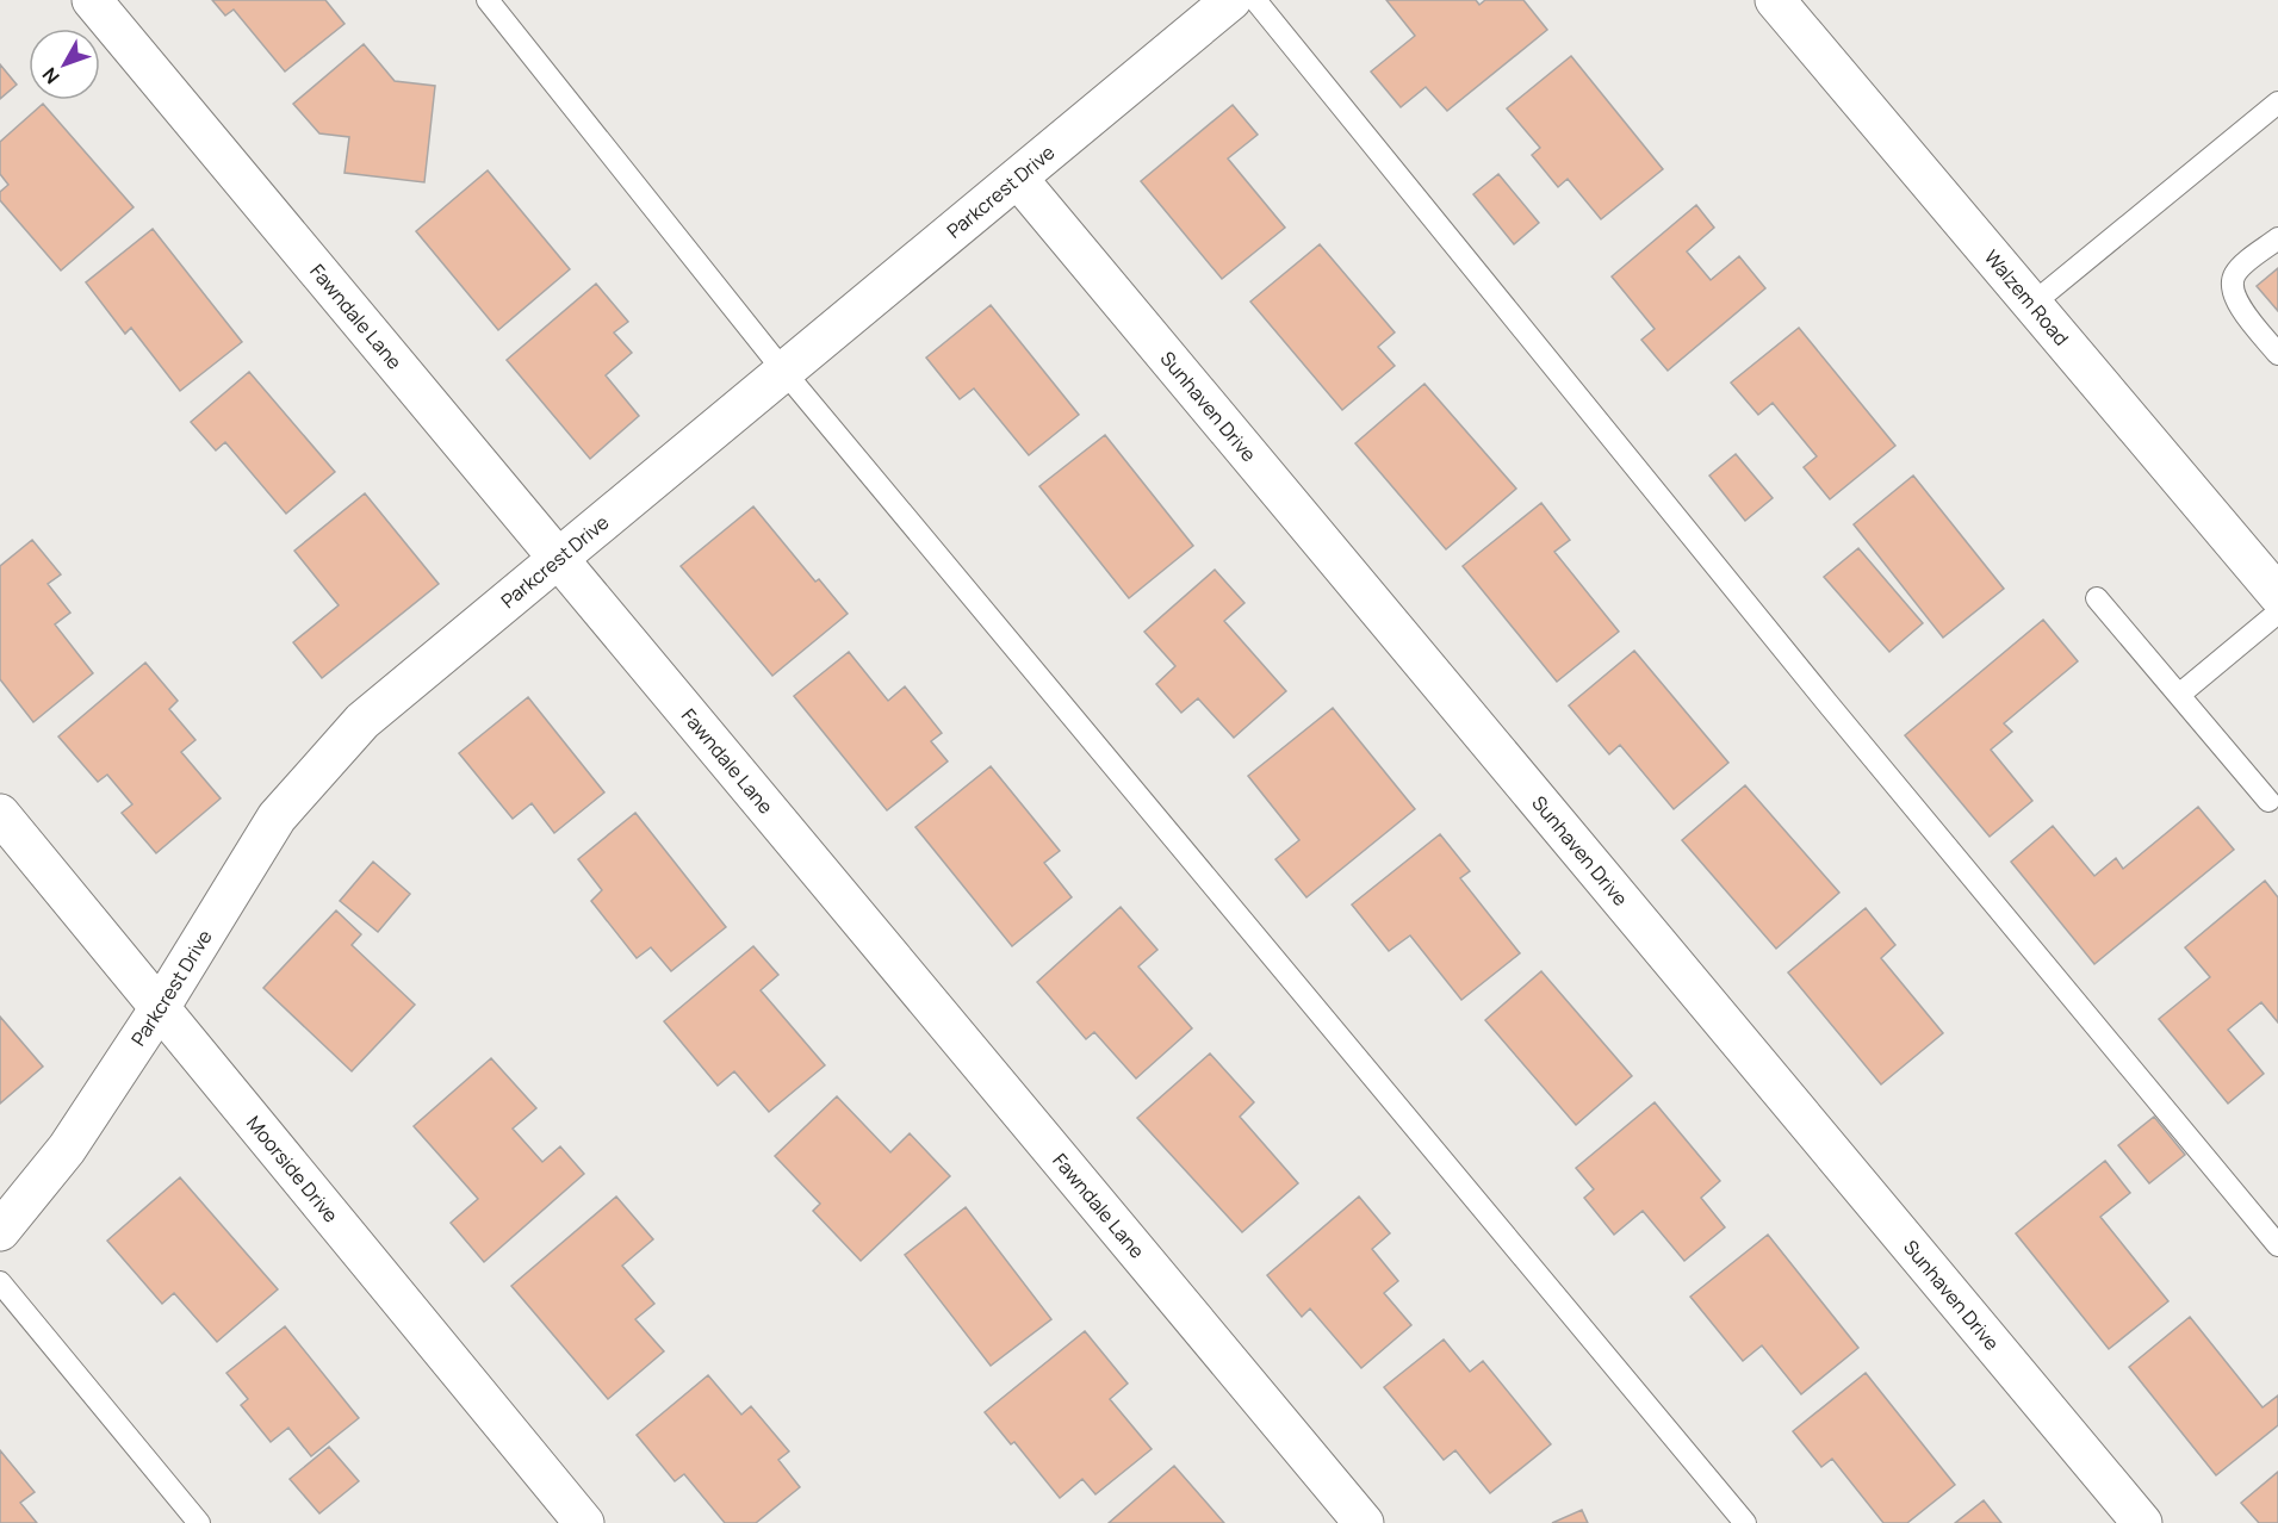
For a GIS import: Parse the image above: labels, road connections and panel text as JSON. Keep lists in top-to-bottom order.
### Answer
{
  "streets": {
    "street": [
      "Parkcrest Drive",
      "Walzem Road",
      "Fawndale Lane",
      "Sunhaven Drive",
      "Moorside Drive"
    ]
  },
  "crossings": [
    ["Parkcrest Drive", "Fawndale Lane"],
    ["Parkcrest Drive", "Sunhaven Drive"],
    ["Parkcrest Drive", "Moorside Drive"]
  ],
  "north": "bottom left"
}
